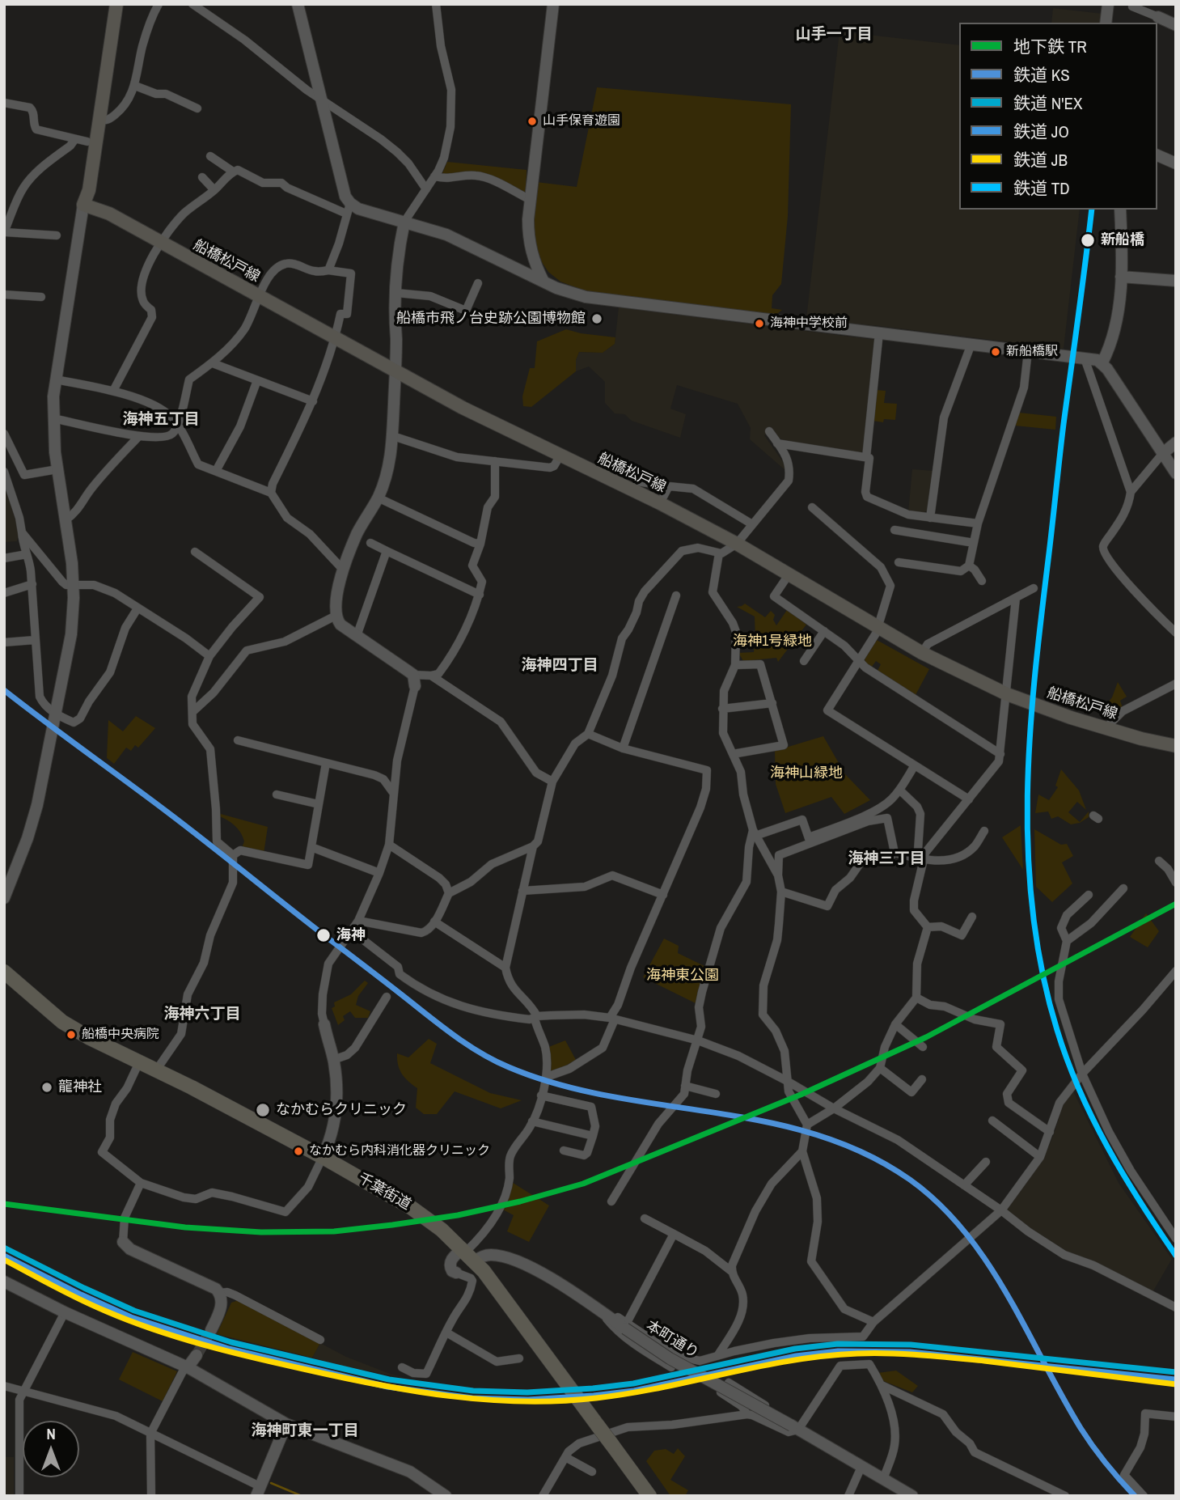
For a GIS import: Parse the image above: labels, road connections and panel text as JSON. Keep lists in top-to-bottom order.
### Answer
{
  "streets": {
    "highway": ["千葉街道"],
    "main road": ["船橋松戸線"],
    "street": ["本町通り"]
  },
  "crossings": [
    ["千葉街道", "本町通り"]
  ],
  "districts": [
    "山手一丁目",
    "海神五丁目",
    "海神四丁目",
    "海神三丁目",
    "海神六丁目",
    "海神町東一丁目"
  ],
  "parks": ["海神1号緑地", "海神山緑地", "海神東公園"],
  "places": [
    "山手保育遊園",
    "新船橋",
    "船橋市飛ノ台史跡公園博物館",
    "海神中学校前",
    "新船橋駅",
    "海神",
    "船橋中央病院",
    "龍神社",
    "なかむらクリニック",
    "なかむら内科消化器クリニック"
  ],
  "lines": [
    "rail line TD",
    "rail line KS",
    "metro line TR",
    "rail line N'EX",
    "rail line JO",
    "rail line JB"
  ],
  "legend": [
    "地下鉄 TR",
    "鉄道 KS",
    "鉄道 N'EX",
    "鉄道 JO",
    "鉄道 JB",
    "鉄道 TD"
  ],
  "north": "top"
}
